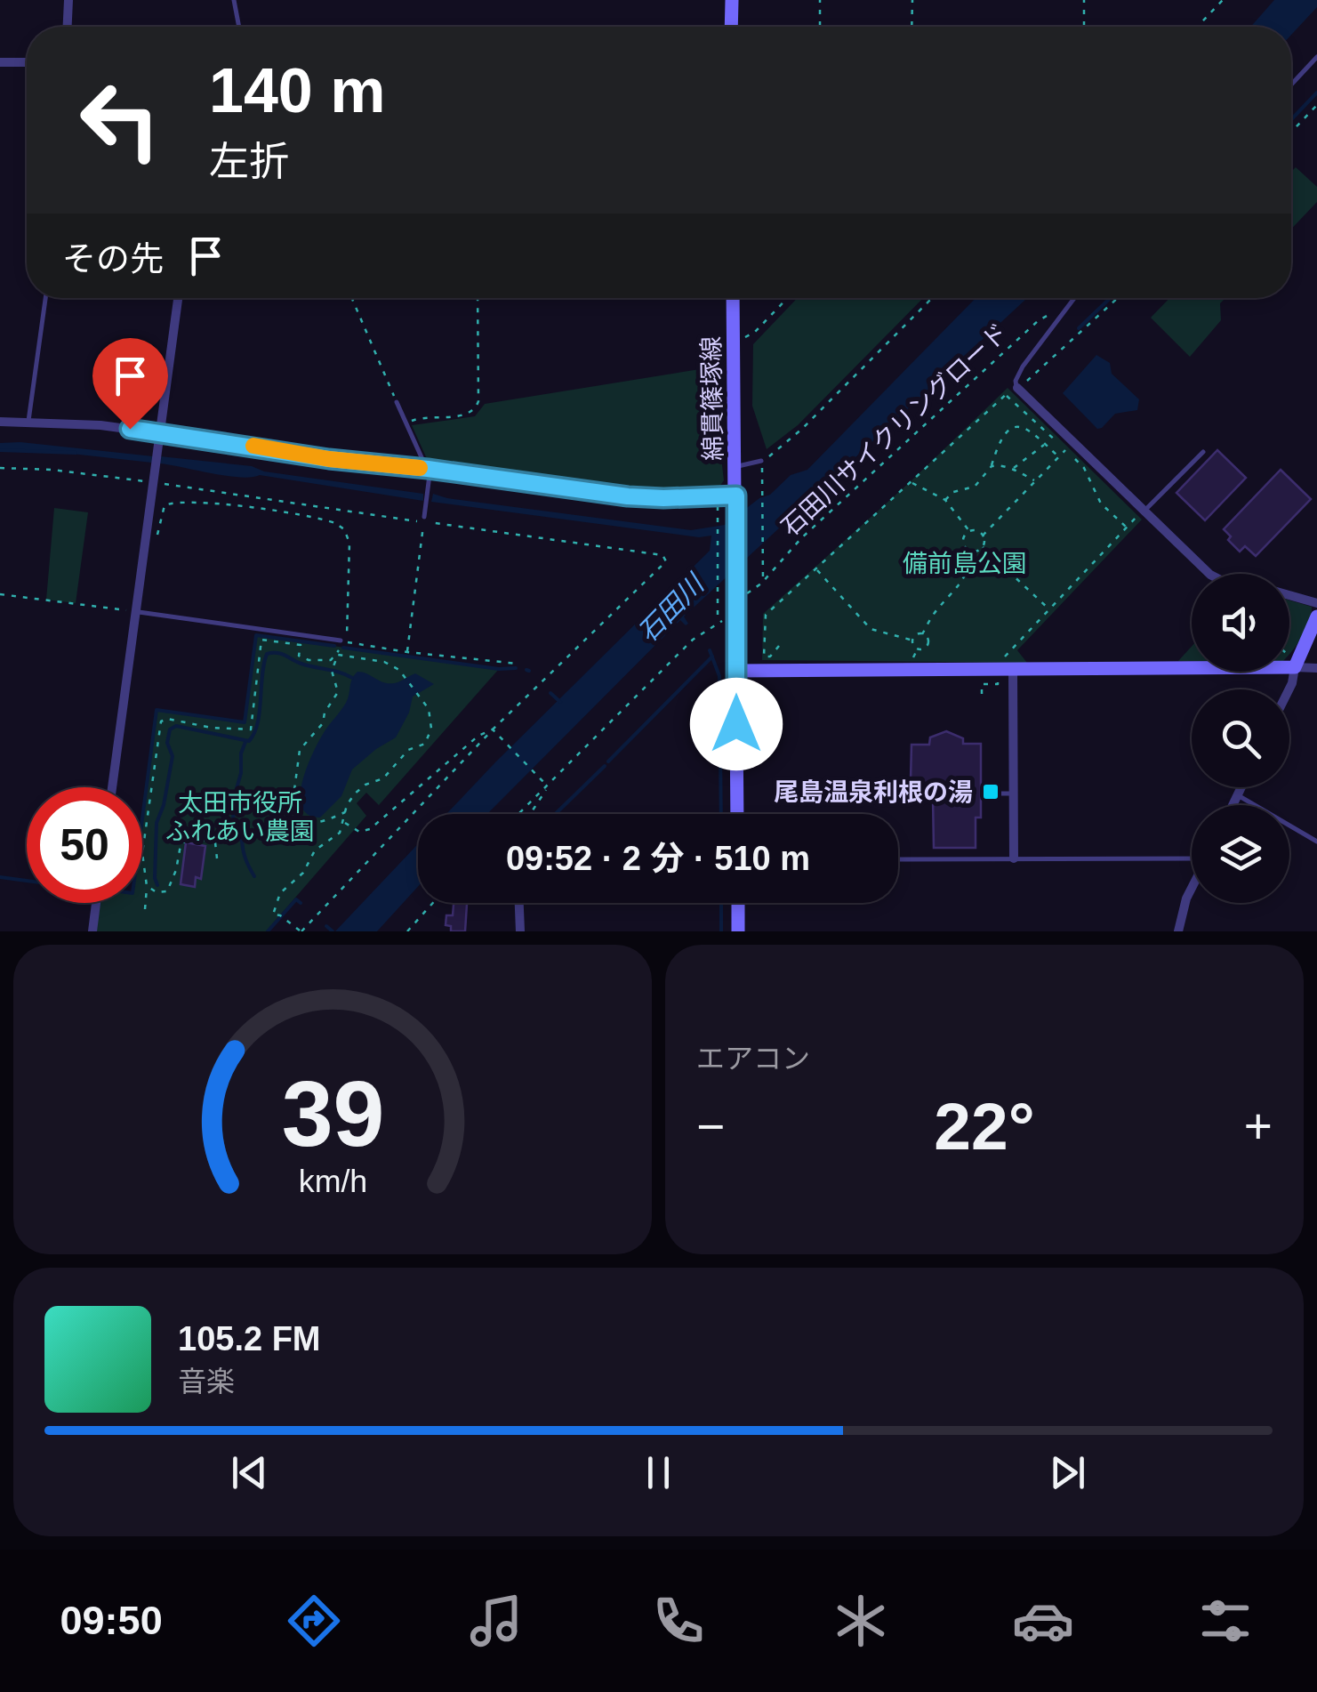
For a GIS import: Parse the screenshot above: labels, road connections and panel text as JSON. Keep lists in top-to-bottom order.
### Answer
{
  "streets": {
    "main road": ["綿貫篠塚線"],
    "path": ["石田川サイクリングロード"]
  },
  "crossings": [
    ["綿貫篠塚線", "石田川サイクリングロード"]
  ],
  "water": ["石田川"],
  "parks": ["備前島公園", "太田市役所 ふれあい農園"],
  "places": {
    "transit": ["尾島温泉利根の湯"]
  },
  "page": {
    "turn": ["140 m", "左折"],
    "then": "その先",
    "limit": "50",
    "trip": "09:52 · 2 分 · 510 m",
    "tile": "エアコン",
    "heat": ["−", "22°", "+"],
    "song": ["105.2 FM", "音楽"],
    "tabs": "09:50",
    "gauge": ["39", "km/h"]
  }
}
